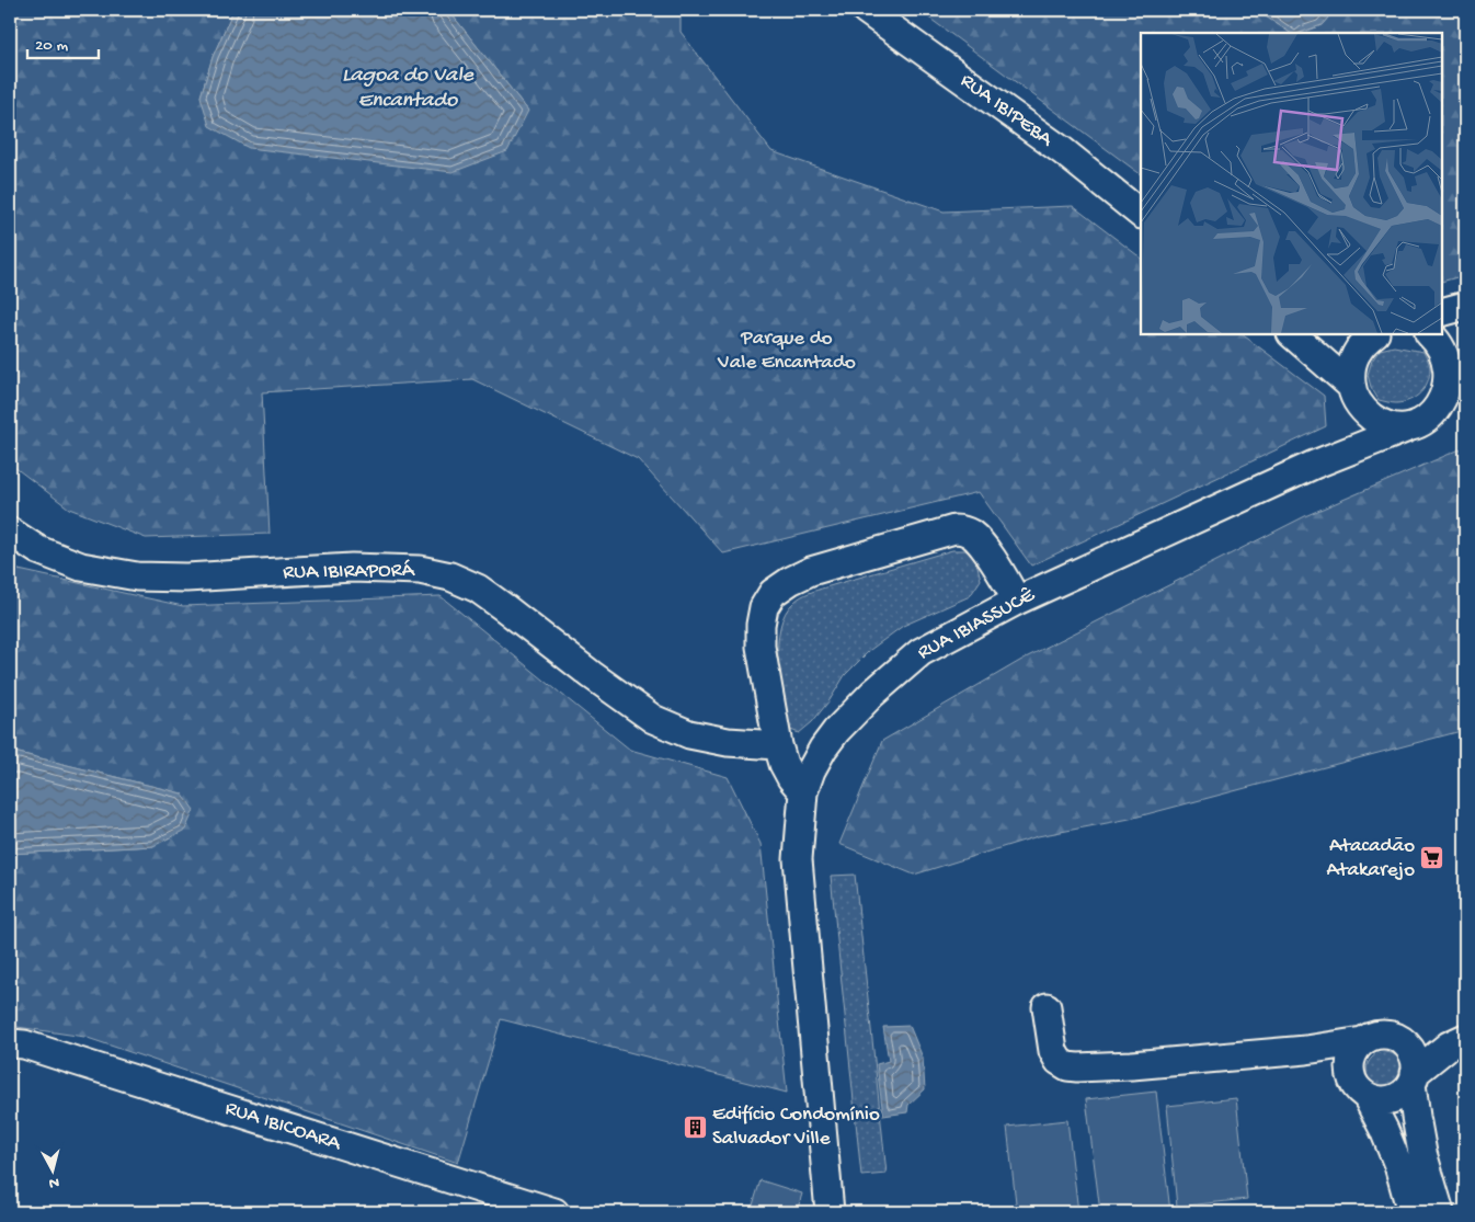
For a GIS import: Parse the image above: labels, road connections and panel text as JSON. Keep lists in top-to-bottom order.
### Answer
{
  "streets": {
    "street": [
      "RUA IBIPEBA",
      "RUA IBIRAPORÁ",
      "RUA IBIASSUCÊ",
      "RUA IBICOARA"
    ]
  },
  "water": ["Lagoa do Vale Encantado"],
  "parks": ["Parque do Vale Encantado"],
  "places": {
    "supermarket": ["Atacadão Atakarejo"],
    "building": ["Edifício Condomínio Salvador Ville"]
  },
  "scale_bar": "20 m",
  "north": "bottom"
}
